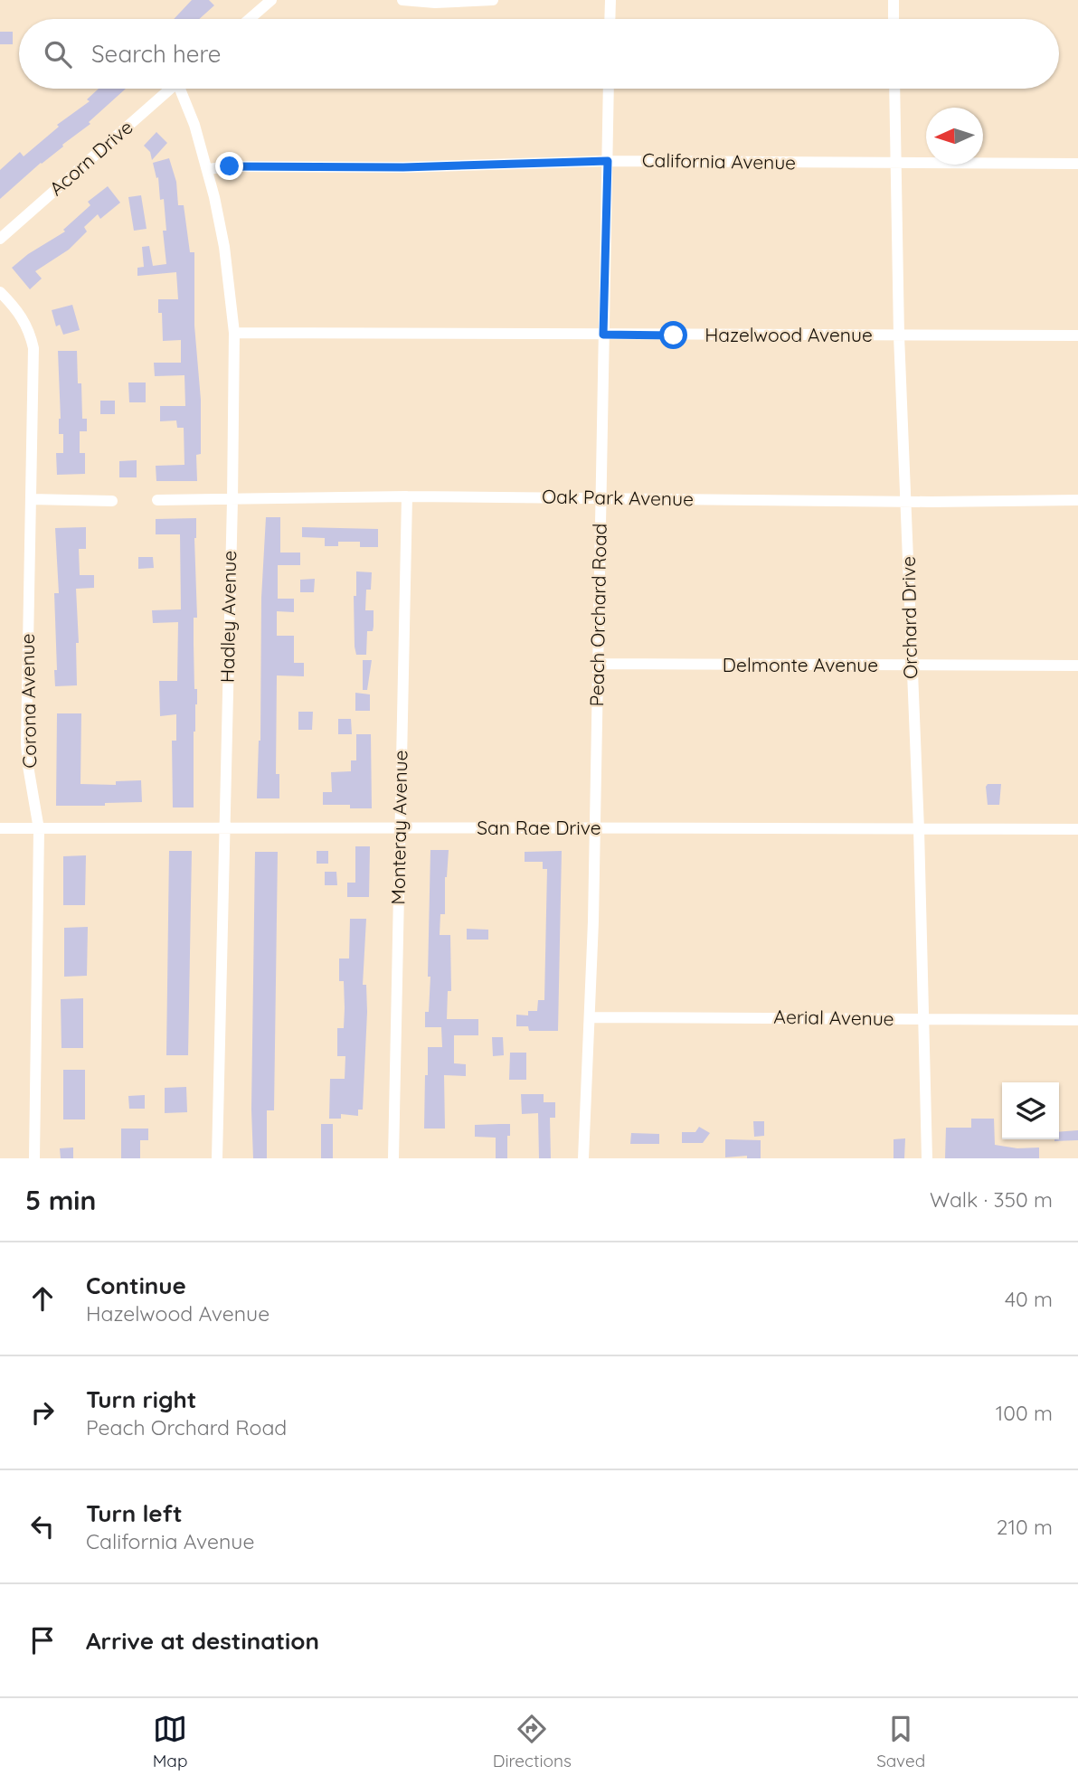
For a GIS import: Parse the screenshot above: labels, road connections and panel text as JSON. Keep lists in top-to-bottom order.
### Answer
{
  "streets": {
    "street": [
      "Acorn Drive",
      "California Avenue",
      "Hazelwood Avenue",
      "Oak Park Avenue",
      "Peach Orchard Road",
      "Hadley Avenue",
      "Orchard Drive",
      "Delmonte Avenue",
      "Corona Avenue",
      "Monteray Avenue",
      "San Rae Drive",
      "Aerial Avenue"
    ]
  },
  "crossings": [
    ["California Avenue", "Peach Orchard Road"],
    ["California Avenue", "Hadley Avenue"],
    ["California Avenue", "Orchard Drive"],
    ["Hazelwood Avenue", "Peach Orchard Road"],
    ["Hazelwood Avenue", "Hadley Avenue"],
    ["Hazelwood Avenue", "Orchard Drive"],
    ["Oak Park Avenue", "Peach Orchard Road"],
    ["Oak Park Avenue", "Hadley Avenue"],
    ["Oak Park Avenue", "Orchard Drive"],
    ["Oak Park Avenue", "Monteray Avenue"],
    ["Peach Orchard Road", "Delmonte Avenue"],
    ["Peach Orchard Road", "San Rae Drive"],
    ["Peach Orchard Road", "Aerial Avenue"],
    ["Hadley Avenue", "San Rae Drive"],
    ["Orchard Drive", "Delmonte Avenue"],
    ["Orchard Drive", "San Rae Drive"],
    ["Orchard Drive", "Aerial Avenue"],
    ["Corona Avenue", "San Rae Drive"],
    ["Monteray Avenue", "San Rae Drive"]
  ],
  "north": "left",
  "page": {
    "search": "Search here",
    "heading": ["5 min", "Walk · 350 m"],
    "list": [
      ["Continue", "Hazelwood Avenue", "40 m"],
      ["Turn right", "Peach Orchard Road", "100 m"],
      ["Turn left", "California Avenue", "210 m"],
      "Arrive at destination"
    ],
    "nav": ["Map", "Directions", "Saved"]
  }
}
